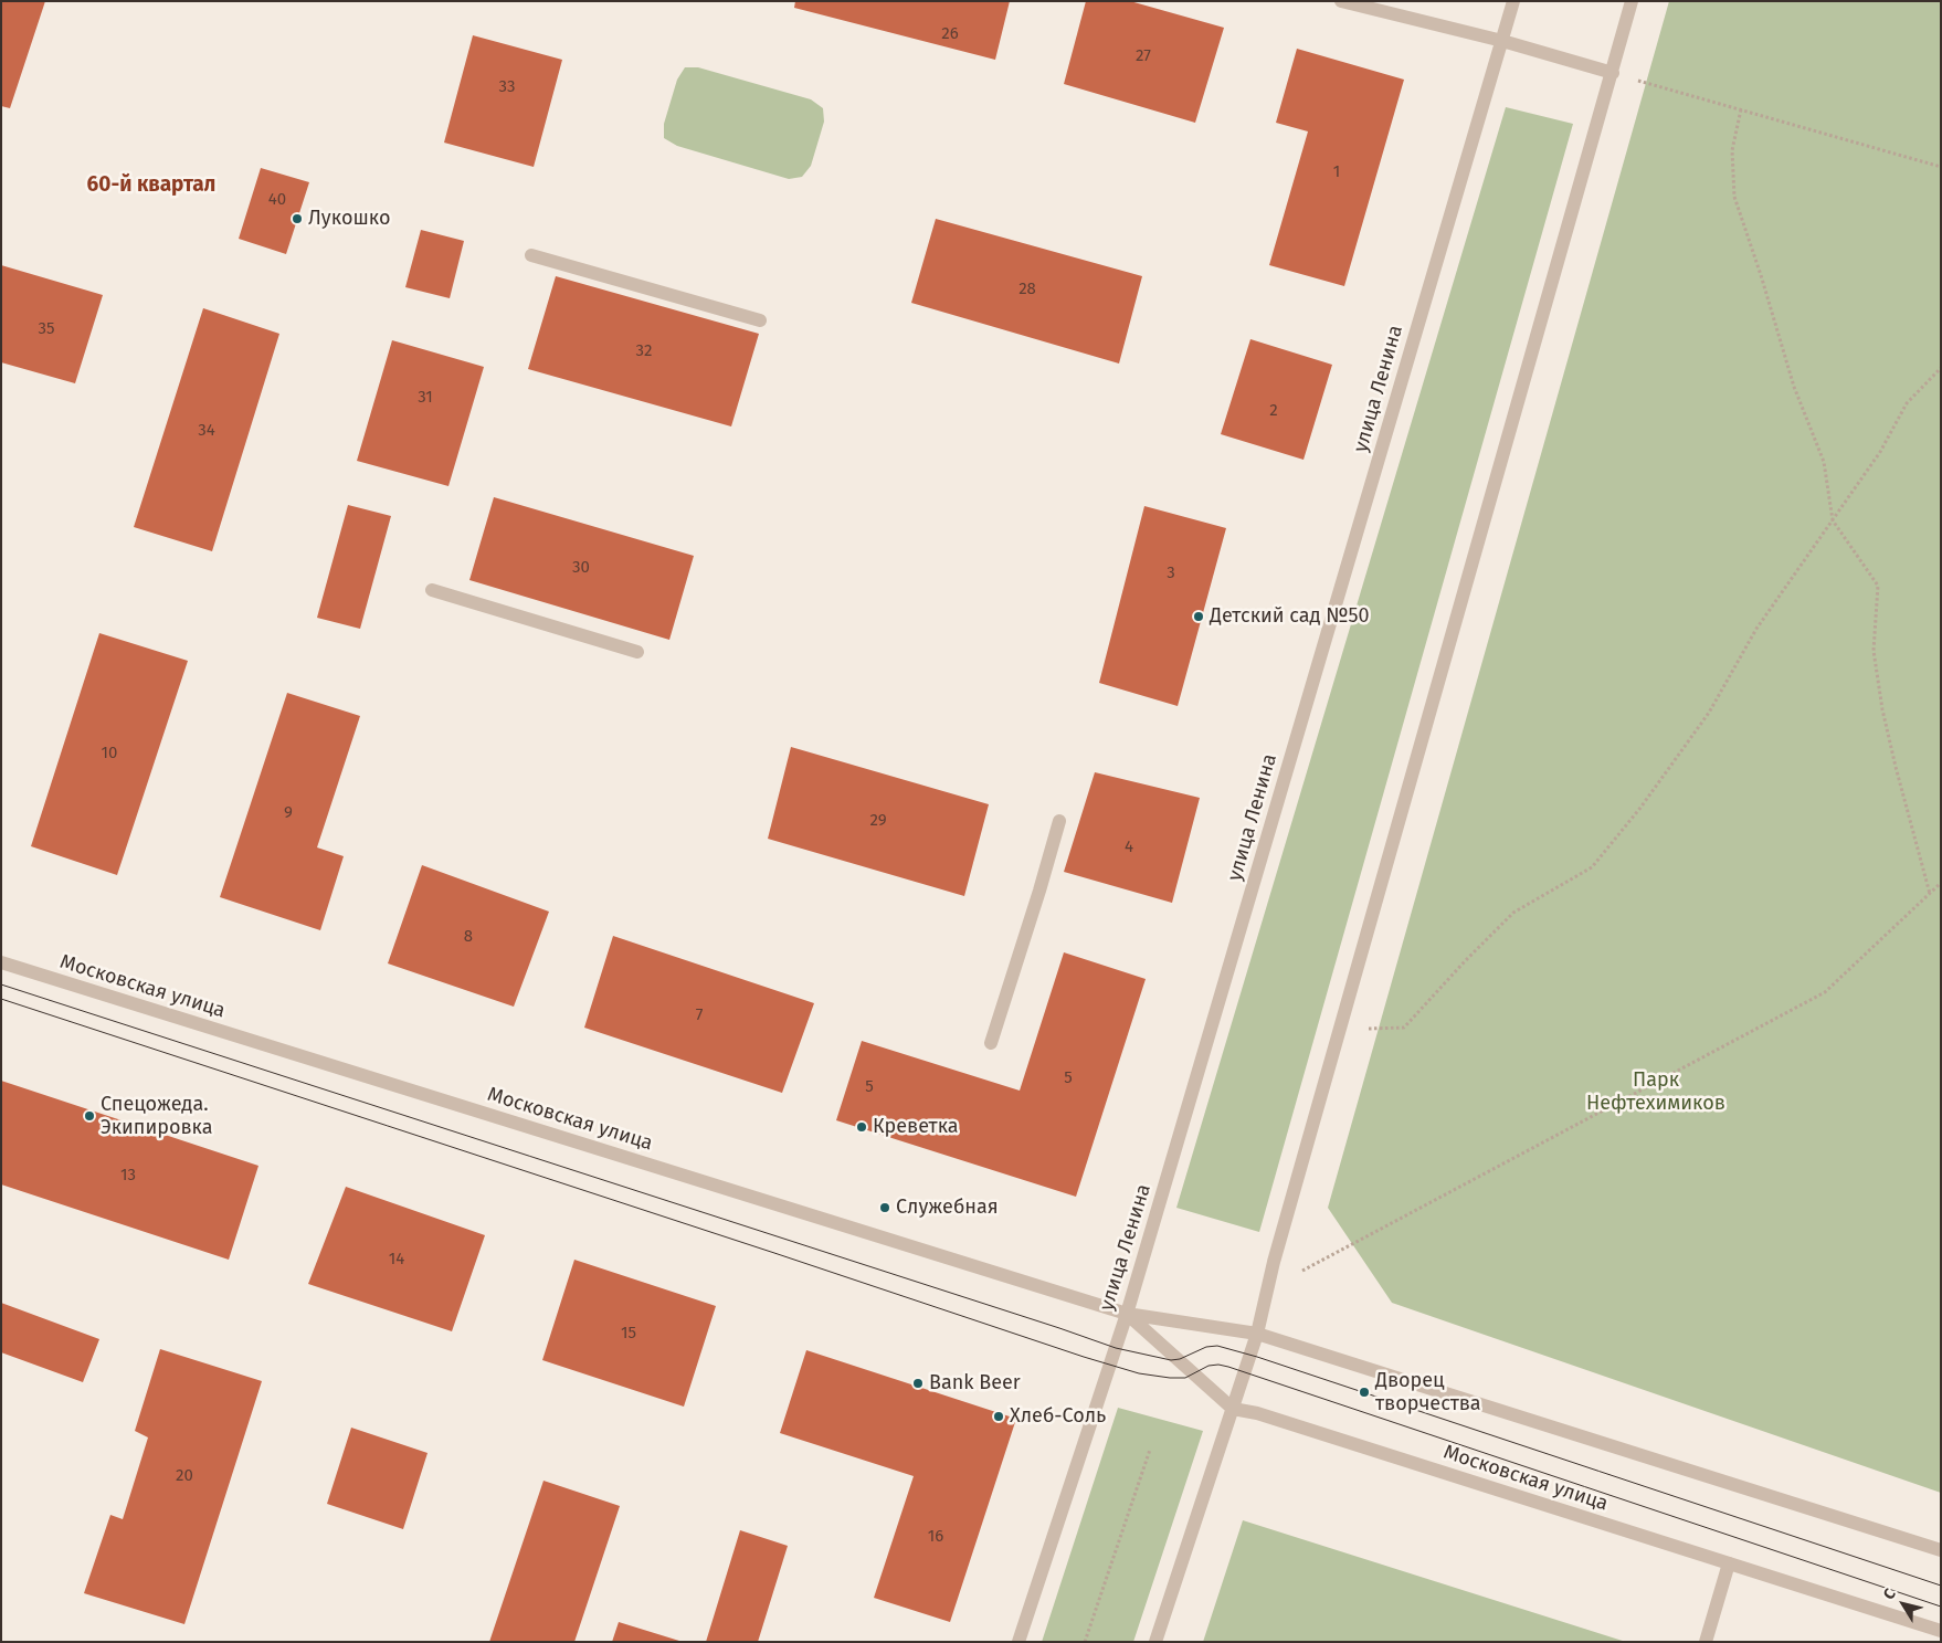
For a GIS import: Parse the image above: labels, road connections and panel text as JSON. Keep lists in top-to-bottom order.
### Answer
{
  "streets": {
    "street": ["улица Ленина", "Московская улица"]
  },
  "crossings": [
    ["улица Ленина", "Московская улица"]
  ],
  "districts": ["60-й квартал"],
  "parks": ["Парк Нефтехимиков"],
  "places": [
    "Лукошко",
    "Детский сад №50",
    "Спецожеда. Экипировка",
    "Креветка",
    "Служебная",
    "Bank Beer",
    "Дворец творчества",
    "Хлеб-Соль"
  ],
  "house_numbers": [
    "26",
    "27",
    "33",
    "1",
    "40",
    "28",
    "35",
    "32",
    "31",
    "2",
    "34",
    "30",
    "3",
    "10",
    "9",
    "29",
    "4",
    "8",
    "7",
    "5",
    "5",
    "13",
    "14",
    "15",
    "20",
    "16"
  ],
  "north": "top left"
}
